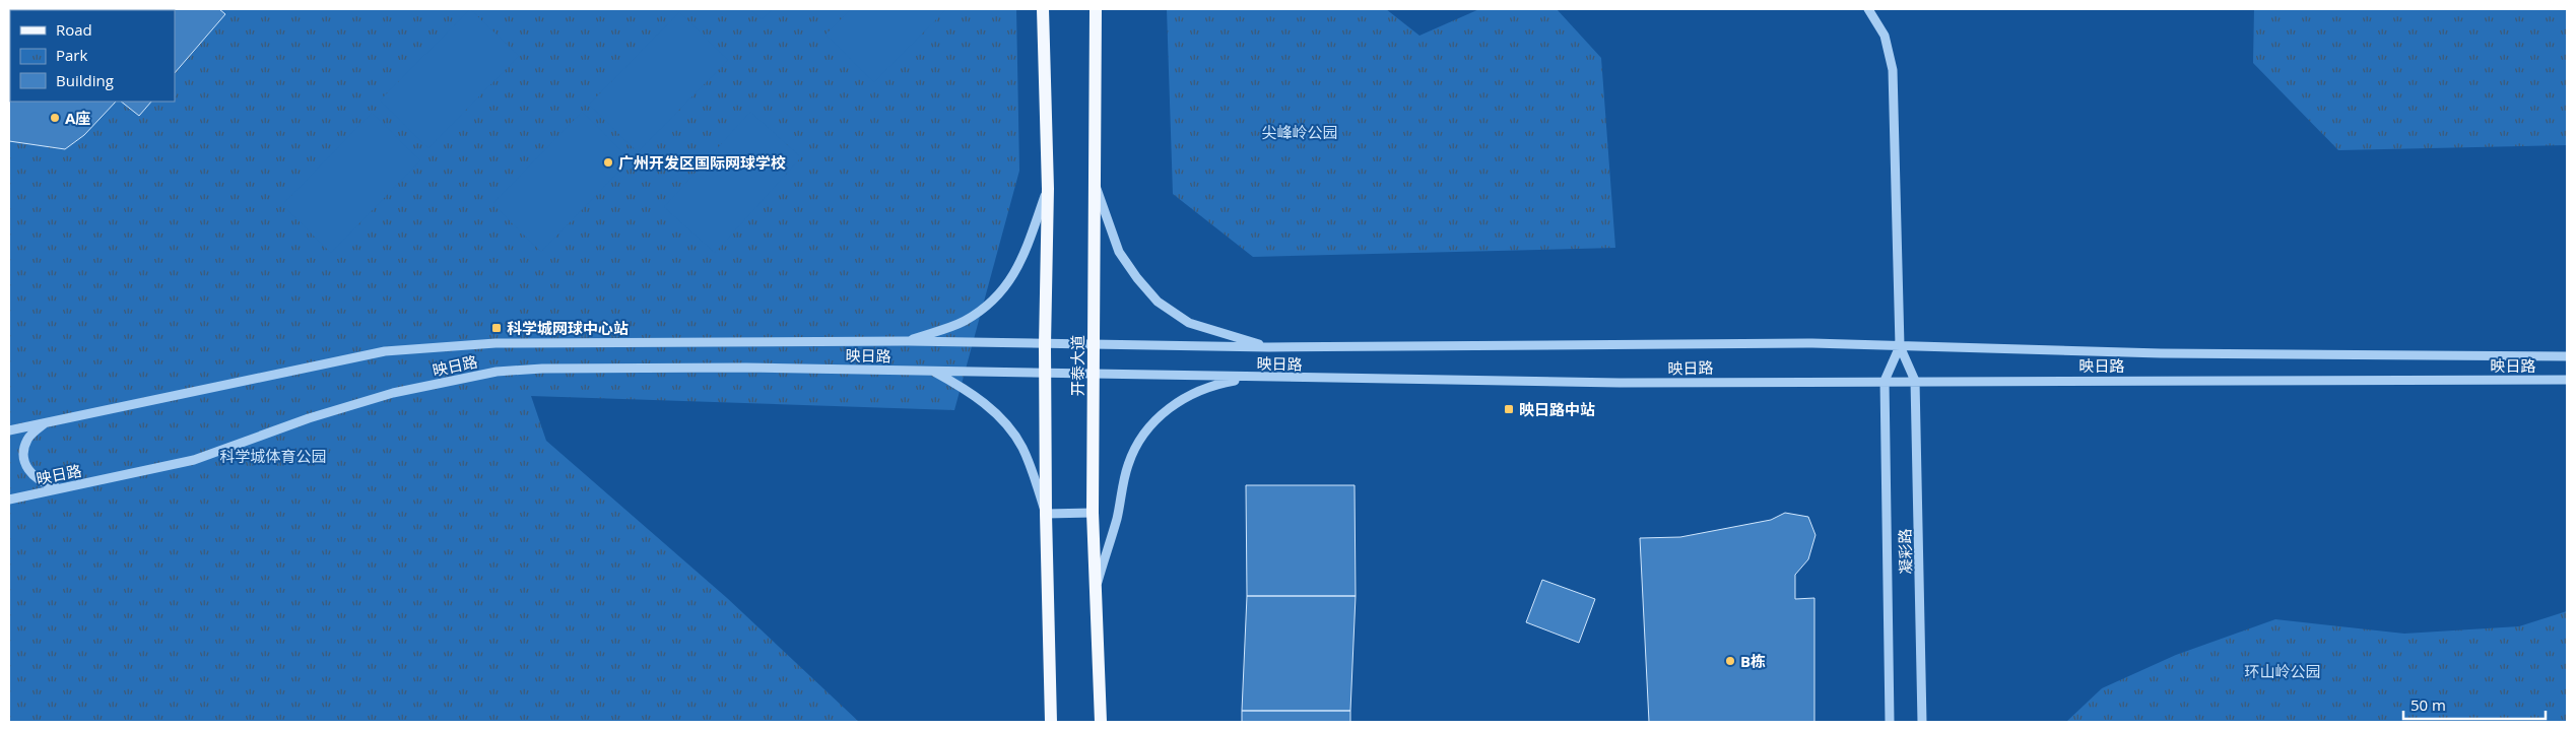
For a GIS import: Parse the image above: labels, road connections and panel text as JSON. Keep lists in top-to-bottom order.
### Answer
{
  "streets": {
    "main road": ["开泰大道"],
    "street": ["映日路", "凝彩路"]
  },
  "crossings": [
    ["映日路", "开泰大道"],
    ["映日路", "凝彩路"]
  ],
  "parks": ["尖峰岭公园", "科学城体育公园", "环山岭公园"],
  "places": {
    "other": ["A座", "广州开发区国际网球学校", "B栋"],
    "transit": ["科学城网球中心站", "映日路中站"]
  },
  "legend": ["Road", "Park", "Building"],
  "scale_bar": "50 m"
}
